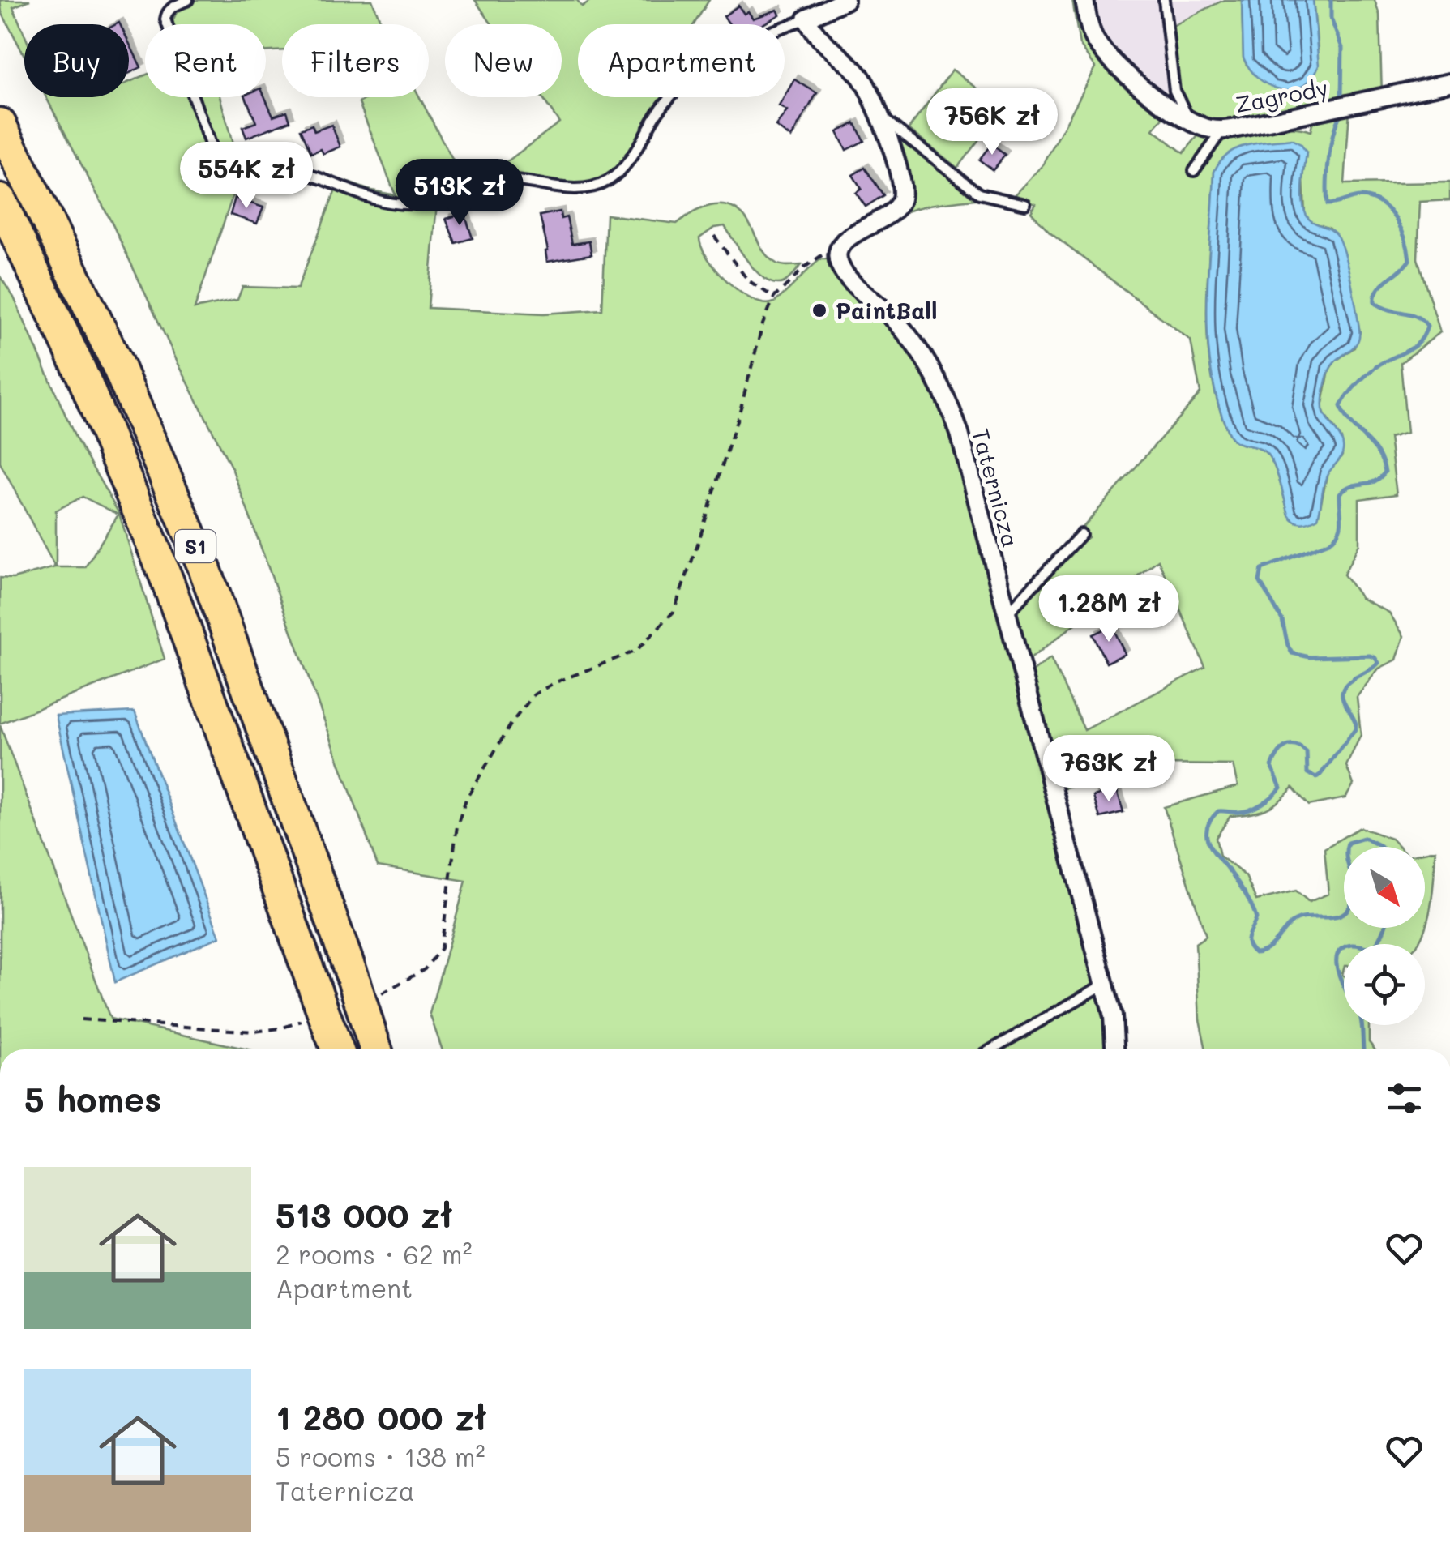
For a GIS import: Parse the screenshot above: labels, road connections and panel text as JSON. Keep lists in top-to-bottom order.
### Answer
{
  "streets": {
    "highway": ["S1"],
    "street": ["Zagrody", "Taternicza"]
  },
  "places": ["PaintBall"],
  "north": "bottom right",
  "page": {
    "chip": [
      "Buy",
      "Rent",
      "Filters",
      "New",
      "Apartment"
    ],
    "price": [
      "756K zł",
      "554K zł",
      "513K zł",
      "1.28M zł",
      "763K zł"
    ],
    "heading": "5 homes",
    "list": [
      {
        "name": "513 000 zł",
        "note": "2 rooms · 62 m² · Apartment"
      },
      {
        "name": "1 280 000 zł",
        "note": "5 rooms · 138 m² · Taternicza"
      }
    ]
  }
}
